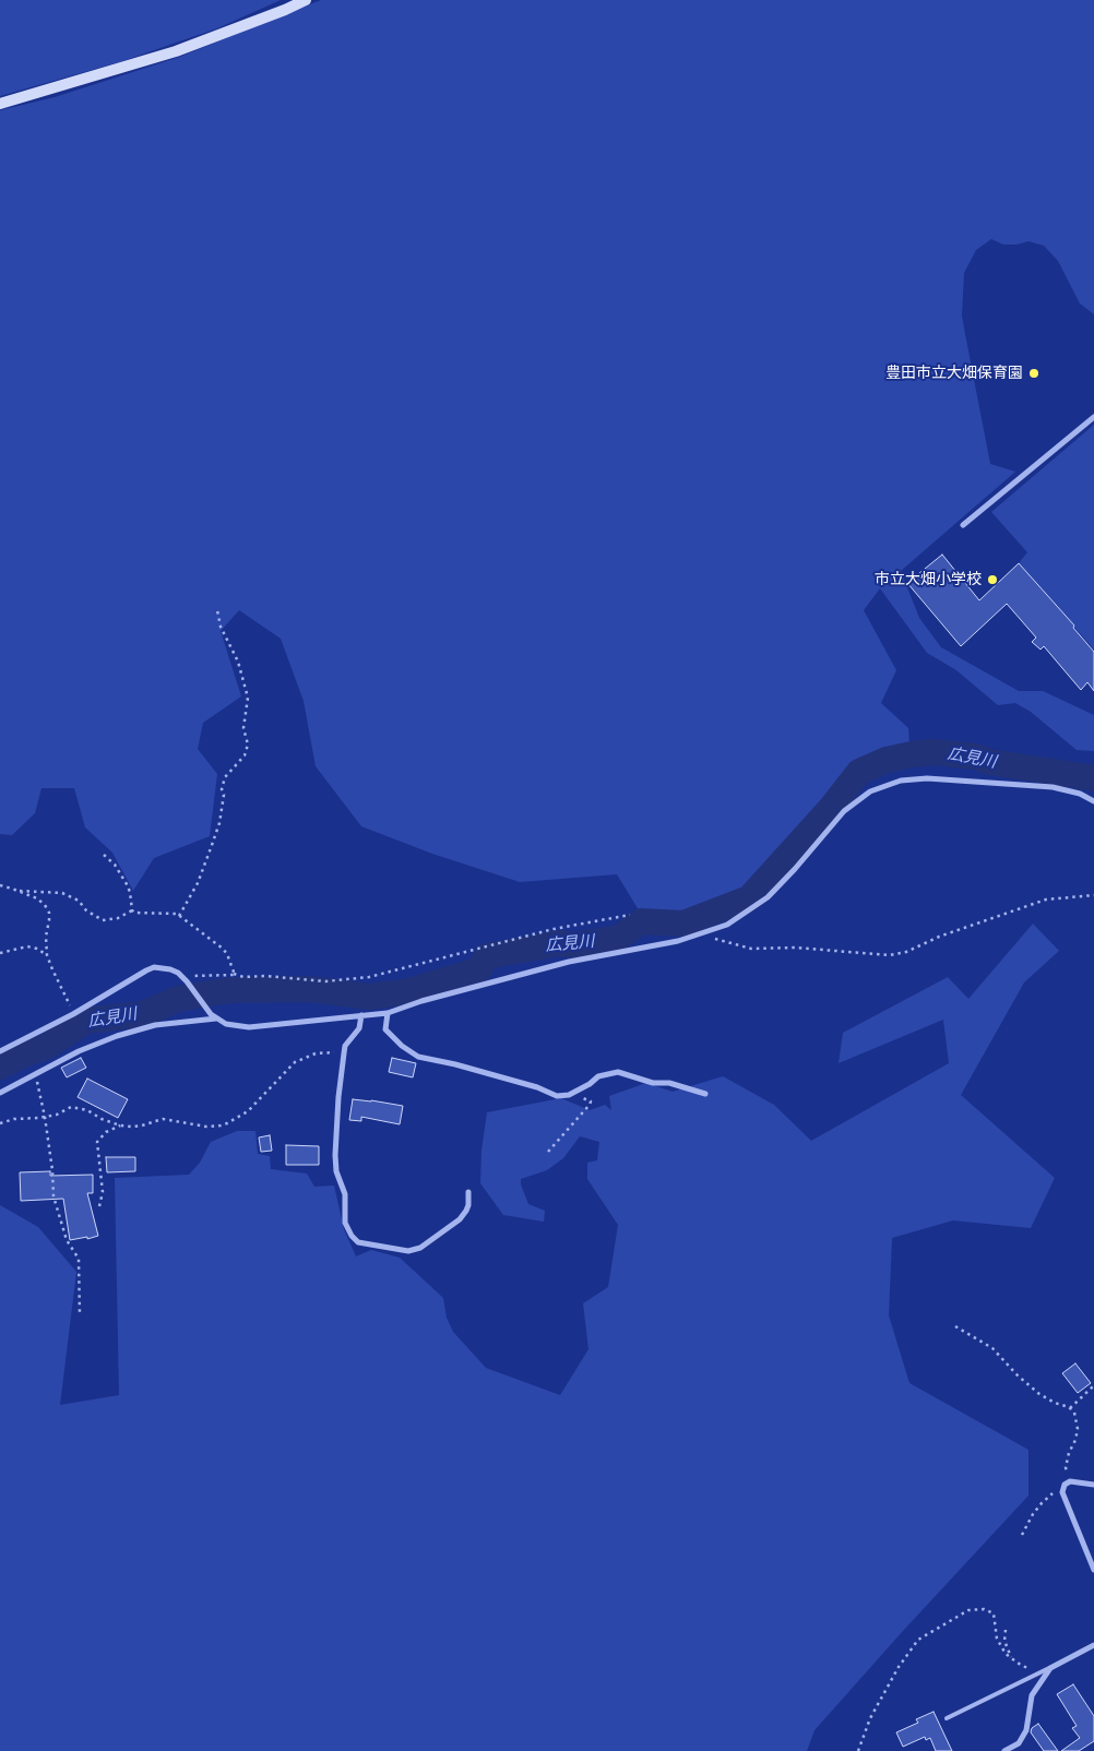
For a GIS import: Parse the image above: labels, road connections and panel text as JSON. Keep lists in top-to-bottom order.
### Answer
{
  "water": ["広見川"],
  "places": ["豊田市立大畑保育園", "市立大畑小学校"]
}
